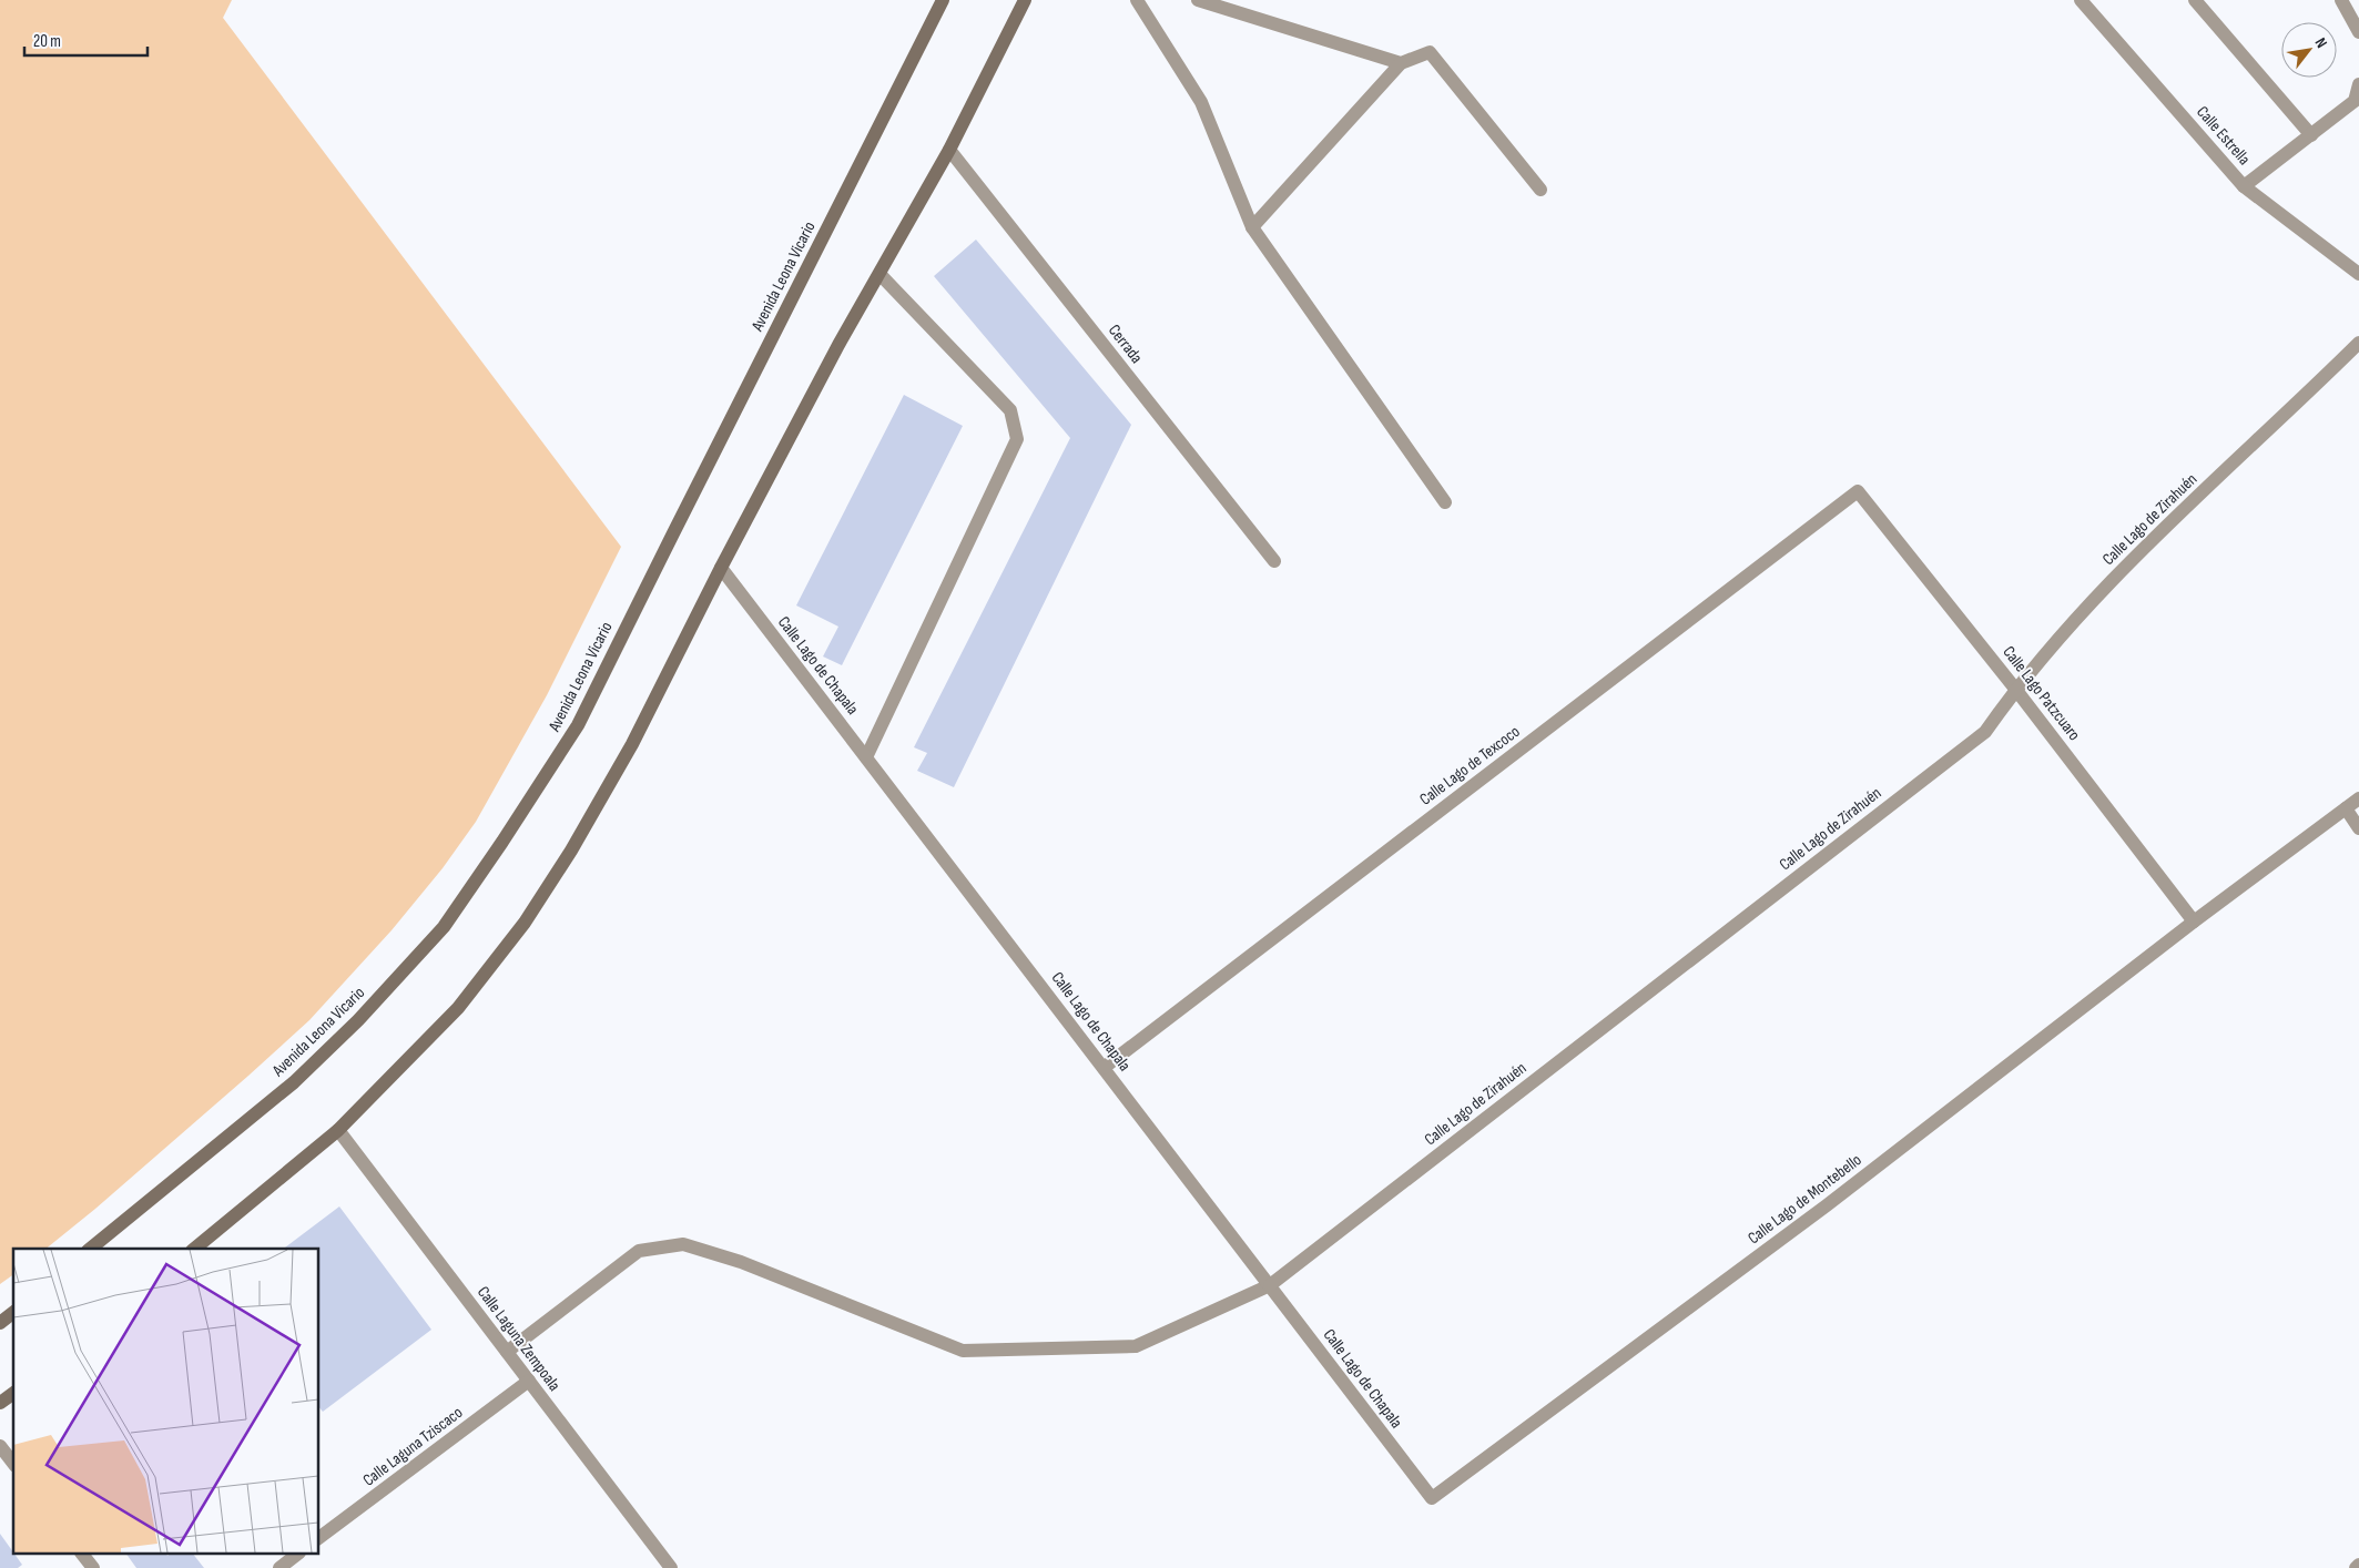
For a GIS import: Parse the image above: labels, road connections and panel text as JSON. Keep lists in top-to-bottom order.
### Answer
{
  "streets": {
    "street": [
      "Calle Estrella",
      "Avenida Leona Vicario",
      "Cerrada",
      "Calle Lago de Zirahuén",
      "Calle Lago de Chapala",
      "Calle Lago Patzcuaro",
      "Calle Lago de Texcoco",
      "Calle Lago de Montebello",
      "Calle Laguna Zempoala",
      "Calle Laguna Tziscaco"
    ]
  },
  "crossings": [
    ["Calle Lago de Zirahuén", "Calle Lago de Chapala"],
    ["Calle Lago de Zirahuén", "Calle Lago Patzcuaro"],
    ["Calle Lago de Zirahuén", "Calle Laguna Zempoala"],
    ["Calle Lago de Chapala", "Calle Lago de Texcoco"],
    ["Calle Lago de Chapala", "Calle Lago de Montebello"],
    ["Calle Lago Patzcuaro", "Calle Lago de Texcoco"],
    ["Calle Lago Patzcuaro", "Calle Lago de Montebello"],
    ["Calle Laguna Zempoala", "Calle Laguna Tziscaco"]
  ],
  "scale_bar": "20 m",
  "north": "top right"
}
